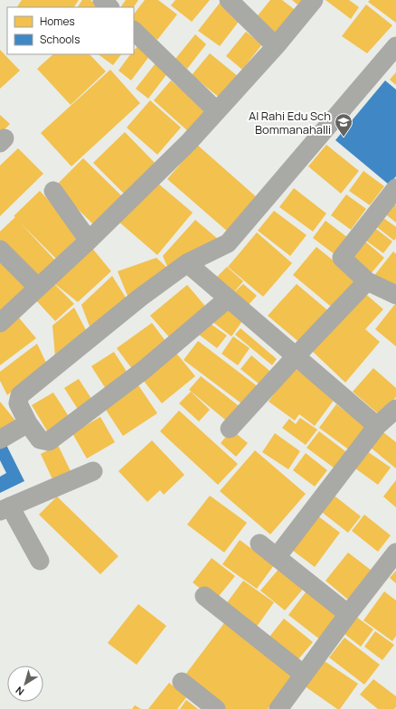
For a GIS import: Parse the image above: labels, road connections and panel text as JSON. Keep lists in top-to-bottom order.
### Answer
{
  "places": {
    "school or university": ["Al Rahi Edu Sch Bommanahalli"]
  },
  "legend": ["Homes", "Schools"],
  "north": "bottom left"
}
